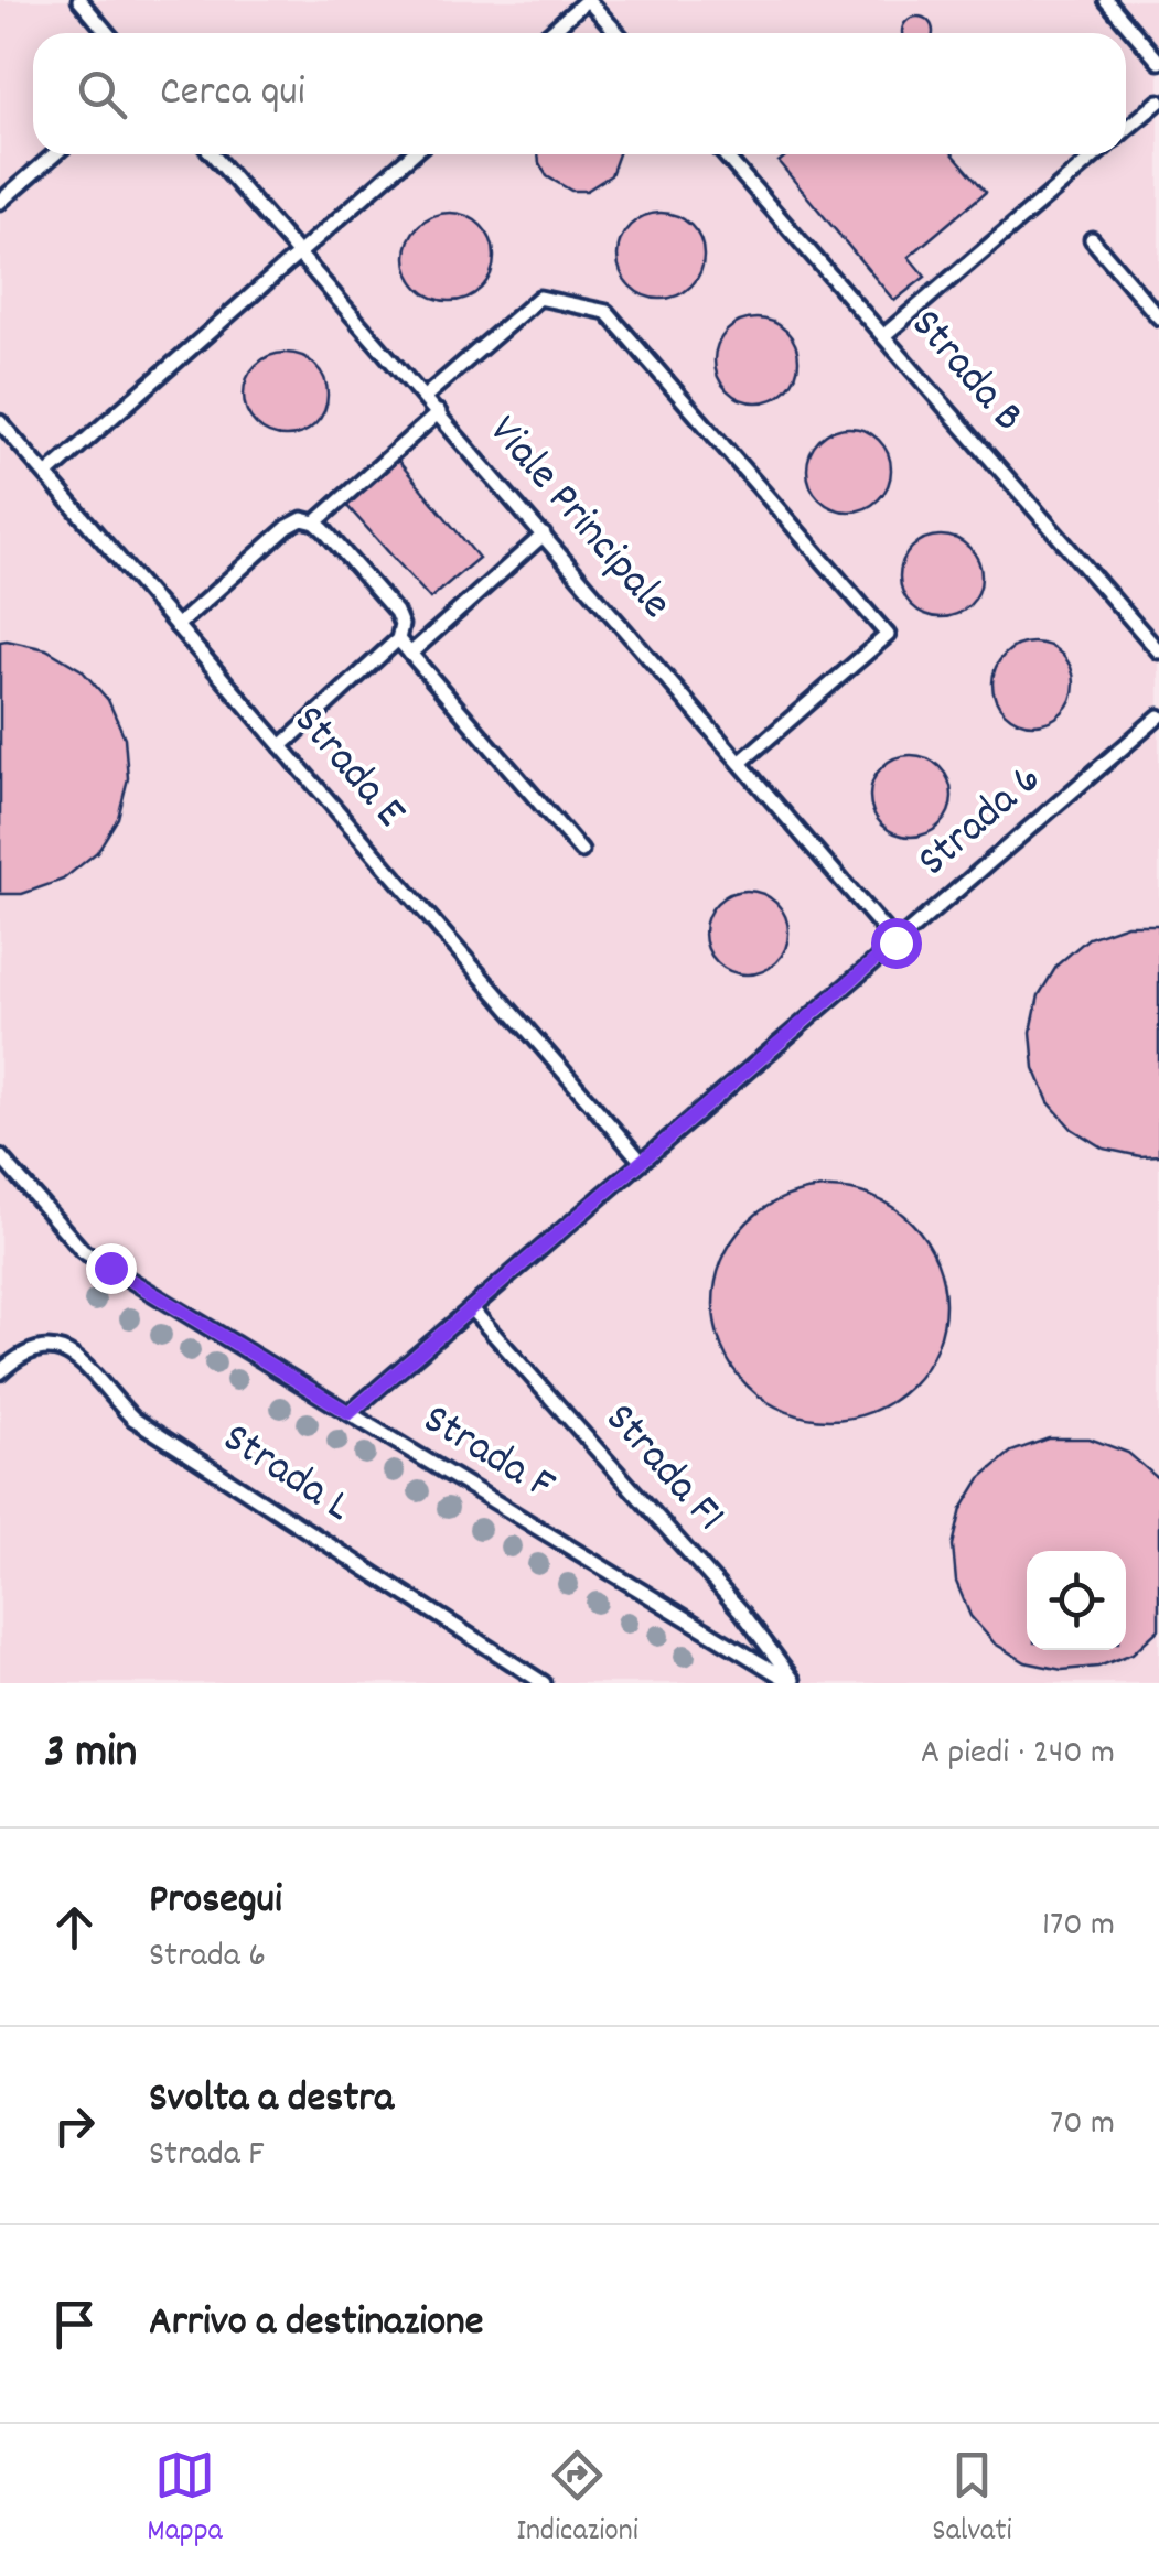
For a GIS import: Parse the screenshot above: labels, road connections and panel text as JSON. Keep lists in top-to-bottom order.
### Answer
{
  "streets": {
    "lane": [
      "Strada B",
      "Viale Principale",
      "Strada E",
      "Strada 6",
      "Strada F",
      "Strada F1",
      "Strada L"
    ]
  },
  "crossings": [
    ["Viale Principale", "Strada 6"],
    ["Strada E", "Strada 6"],
    ["Strada 6", "Strada F"],
    ["Strada 6", "Strada F1"],
    ["Strada F", "Strada F1"]
  ],
  "page": {
    "search": "Cerca qui",
    "heading": ["3 min", "A piedi · 240 m"],
    "list": [
      ["Prosegui", "Strada 6", "170 m"],
      ["Svolta a destra", "Strada F", "70 m"],
      "Arrivo a destinazione"
    ],
    "nav": ["Mappa", "Indicazioni", "Salvati"]
  }
}
